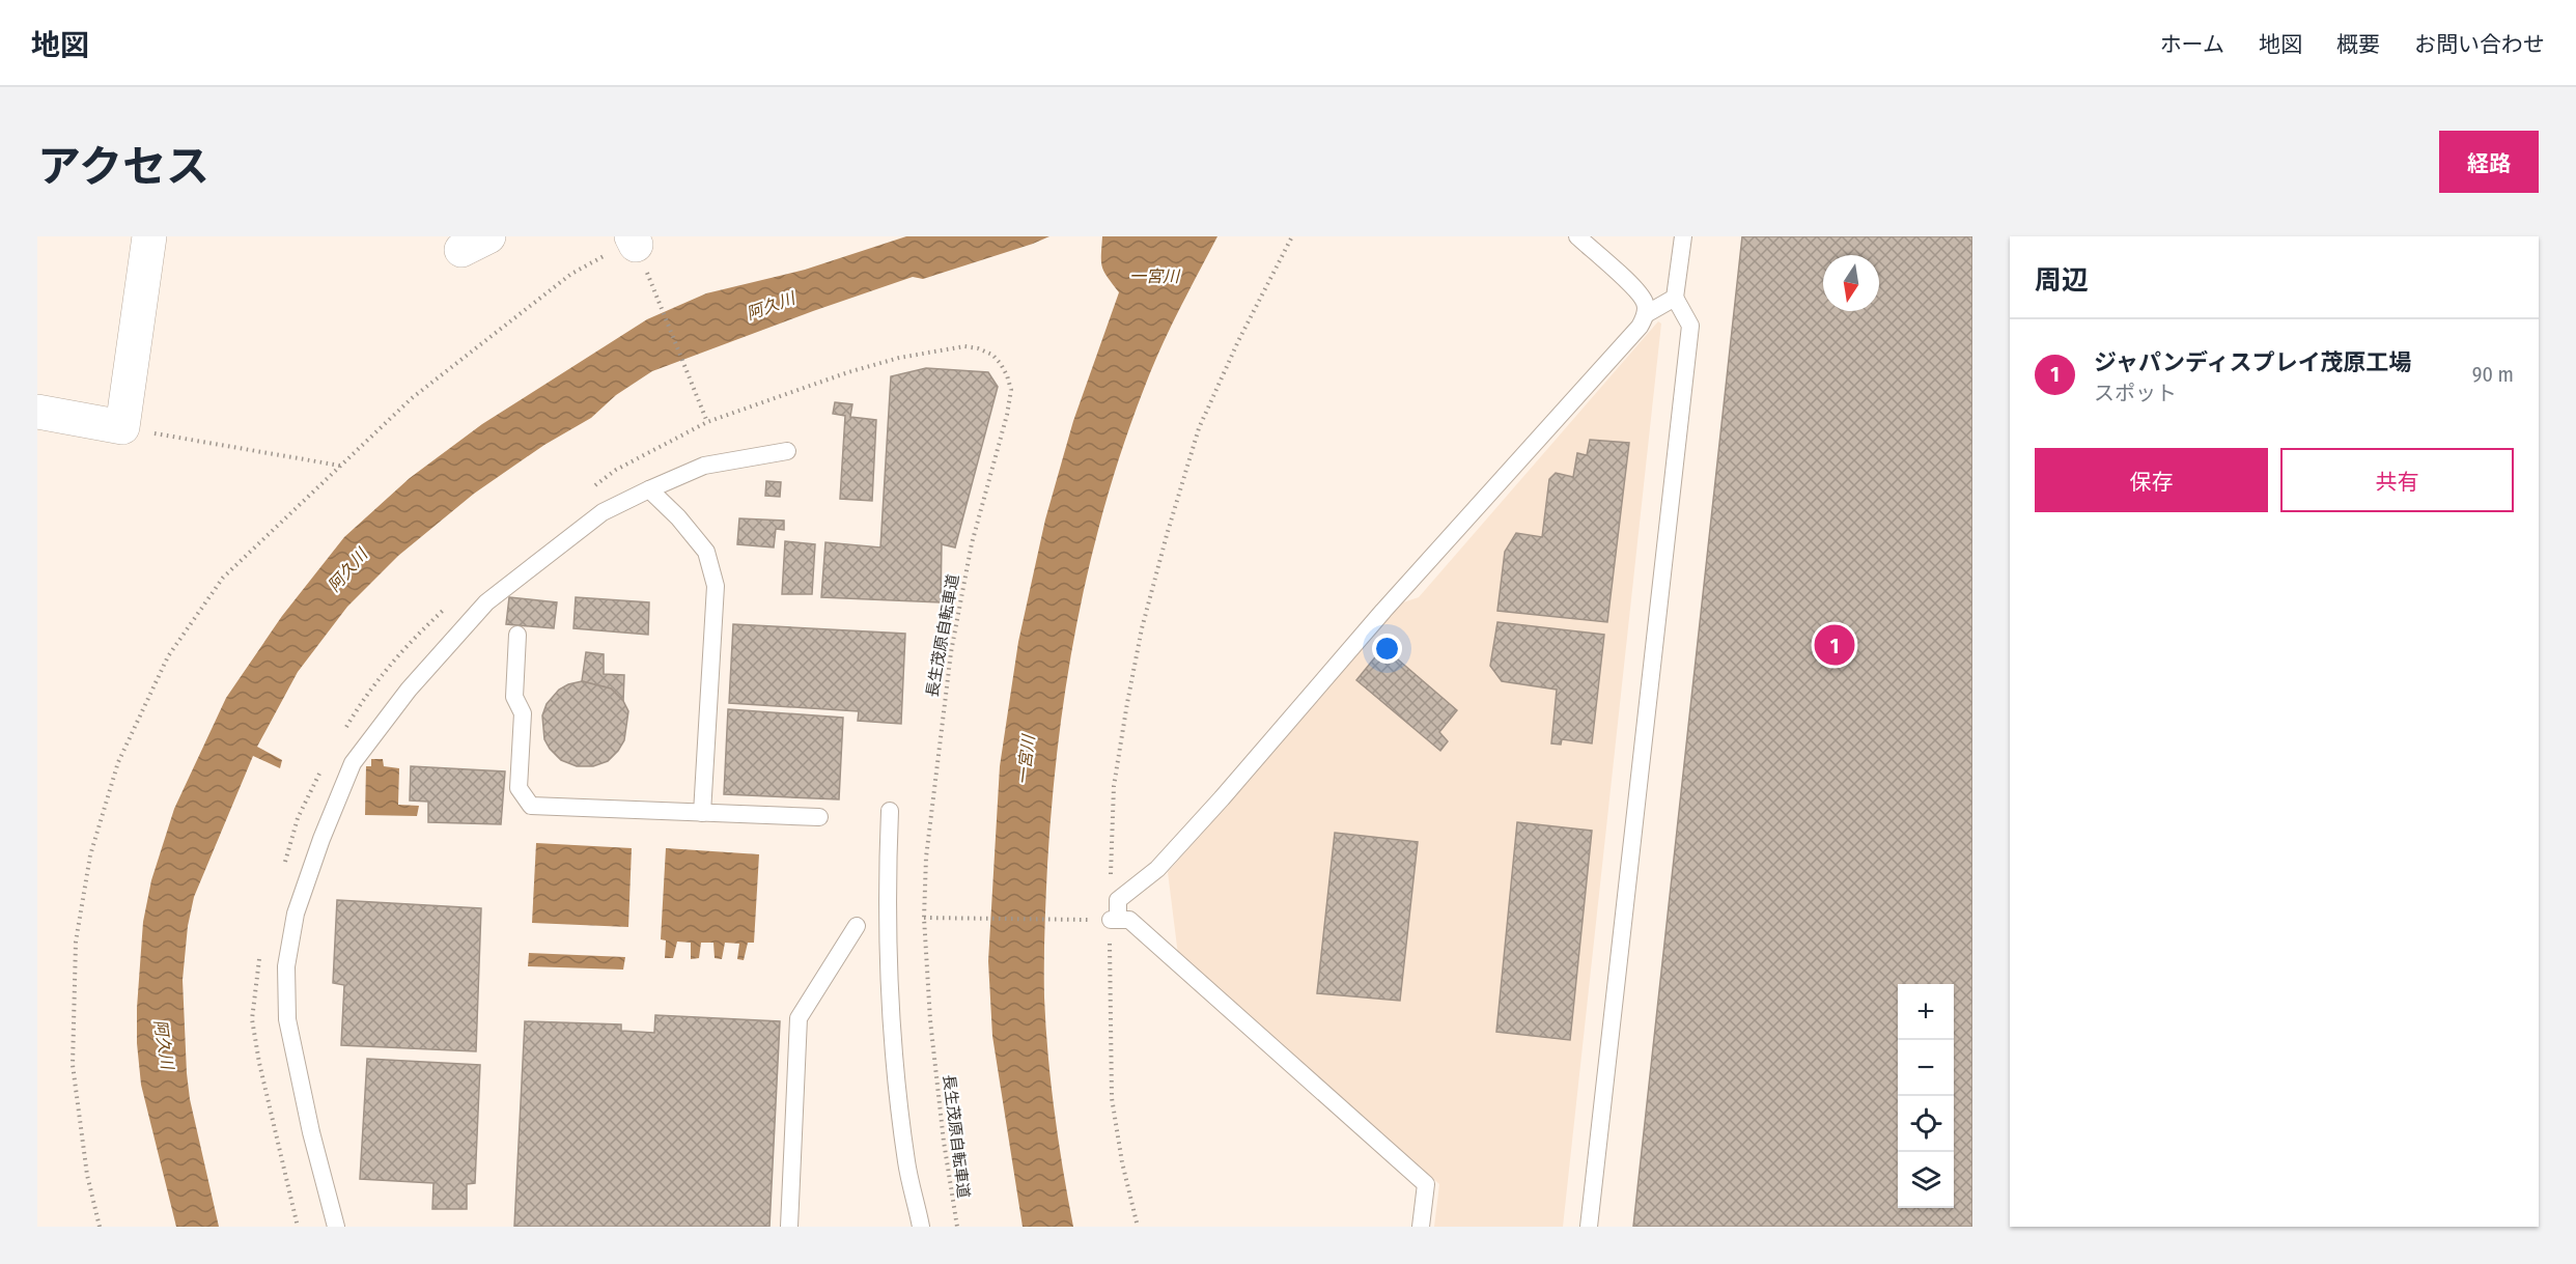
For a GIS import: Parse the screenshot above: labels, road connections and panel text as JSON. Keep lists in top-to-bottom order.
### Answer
{
  "streets": {
    "path": ["長生茂原自転車道"]
  },
  "water": ["一宮川", "阿久川"],
  "north": "bottom",
  "page": {
    "header": "地図",
    "nav": [
      "ホーム",
      "地図",
      "概要",
      "お問い合わせ"
    ],
    "title": "アクセス",
    "buttons": [
      "経路",
      ["保存", "共有"]
    ],
    "heading": "周辺",
    "list": [
      {
        "mark": "1",
        "name": "ジャパンディスプレイ茂原工場",
        "note": "スポット",
        "value": "90 m"
      }
    ],
    "pins": "1",
    "map_buttons": ["+", "−"]
  }
}
